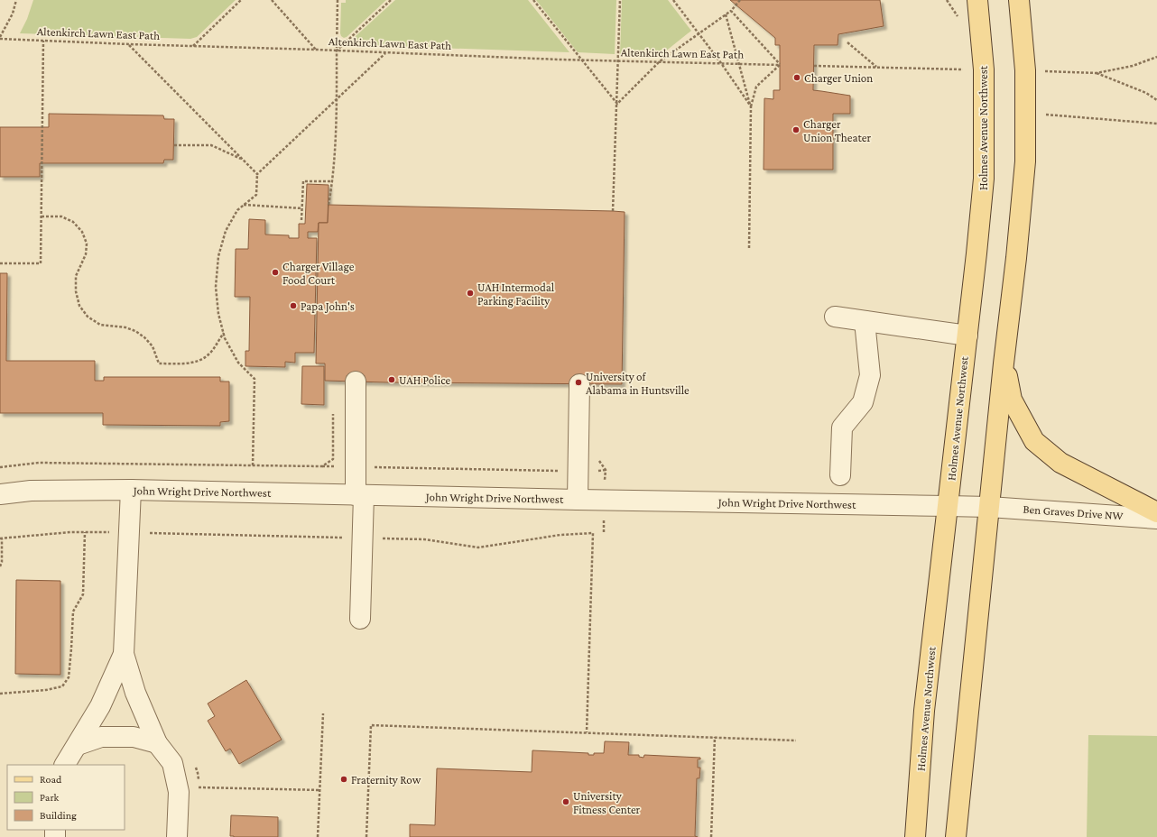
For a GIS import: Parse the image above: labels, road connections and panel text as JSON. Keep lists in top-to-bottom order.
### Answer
{
  "streets": {
    "main road": ["Holmes Avenue Northwest"],
    "street": ["John Wright Drive Northwest", "Ben Graves Drive NW"],
    "path": ["Altenkirch Lawn East Path"]
  },
  "crossings": [
    ["Holmes Avenue Northwest", "John Wright Drive Northwest"],
    ["John Wright Drive Northwest", "Ben Graves Drive NW"]
  ],
  "places": [
    "Charger Union",
    "Charger Union Theater",
    "Charger Village Food Court",
    "UAH Intermodal Parking Facility",
    "Papa John's",
    "UAH Police",
    "University of Alabama in Huntsville",
    "Fraternity Row",
    "University Fitness Center"
  ],
  "legend": ["Road", "Park", "Building"]
}
